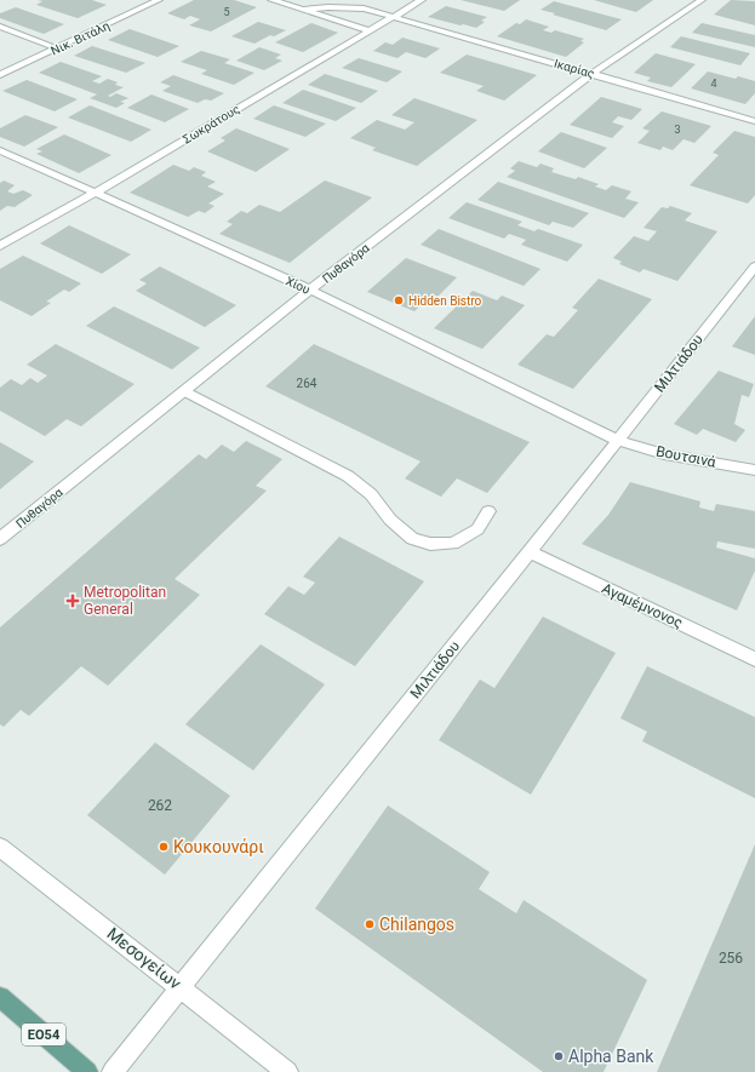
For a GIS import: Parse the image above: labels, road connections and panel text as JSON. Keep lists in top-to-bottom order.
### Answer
{
  "streets": {
    "main road": ["ΕΟ54"],
    "street": [
      "Νικ. Βιτάλη",
      "Ικαρίας",
      "Σωκράτους",
      "Πυθαγόρα",
      "Χίου",
      "Μιλτιάδου",
      "Βουτσινά",
      "Αγαμέμνονος",
      "Μεσογείων"
    ]
  },
  "crossings": [
    ["Ικαρίας", "Σωκράτους"],
    ["Ικαρίας", "Πυθαγόρα"],
    ["Σωκράτους", "Χίου"],
    ["Πυθαγόρα", "Χίου"],
    ["Χίου", "Μιλτιάδου"],
    ["Χίου", "Βουτσινά"],
    ["Μιλτιάδου", "Βουτσινά"],
    ["Μιλτιάδου", "Αγαμέμνονος"],
    ["Μιλτιάδου", "Μεσογείων"]
  ],
  "places": {
    "other": [
      "Hidden Bistro",
      "Κουκουνάρι",
      "Chilangos",
      "Alpha Bank"
    ],
    "health": ["Metropolitan General"]
  },
  "house_numbers": [
    "5",
    "4",
    "3",
    "264",
    "262",
    "256"
  ]
}
